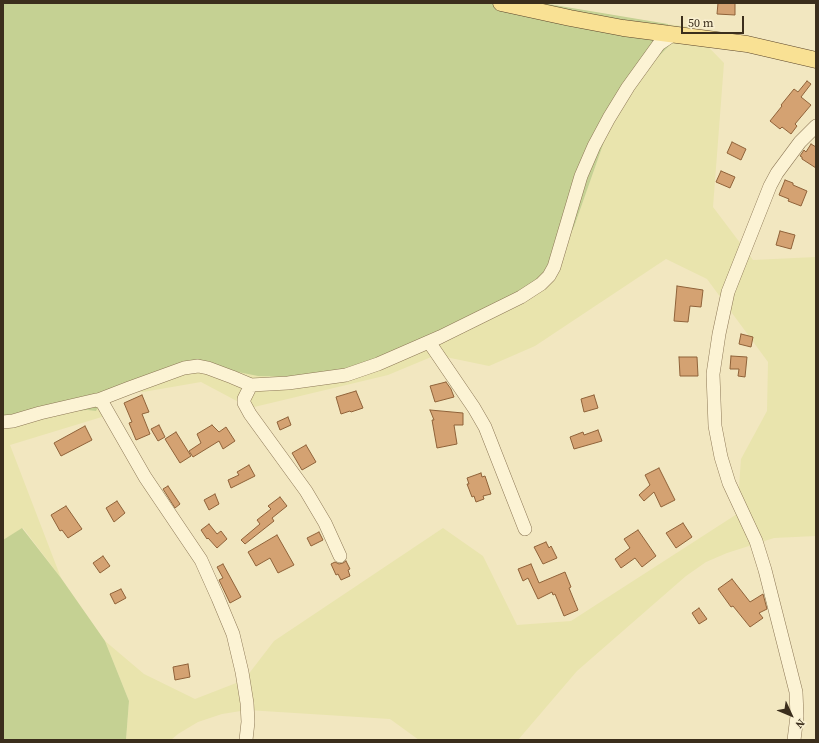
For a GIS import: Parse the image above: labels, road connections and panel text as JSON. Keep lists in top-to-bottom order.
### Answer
{
  "scale_bar": "50 m",
  "north": "bottom right"
}
